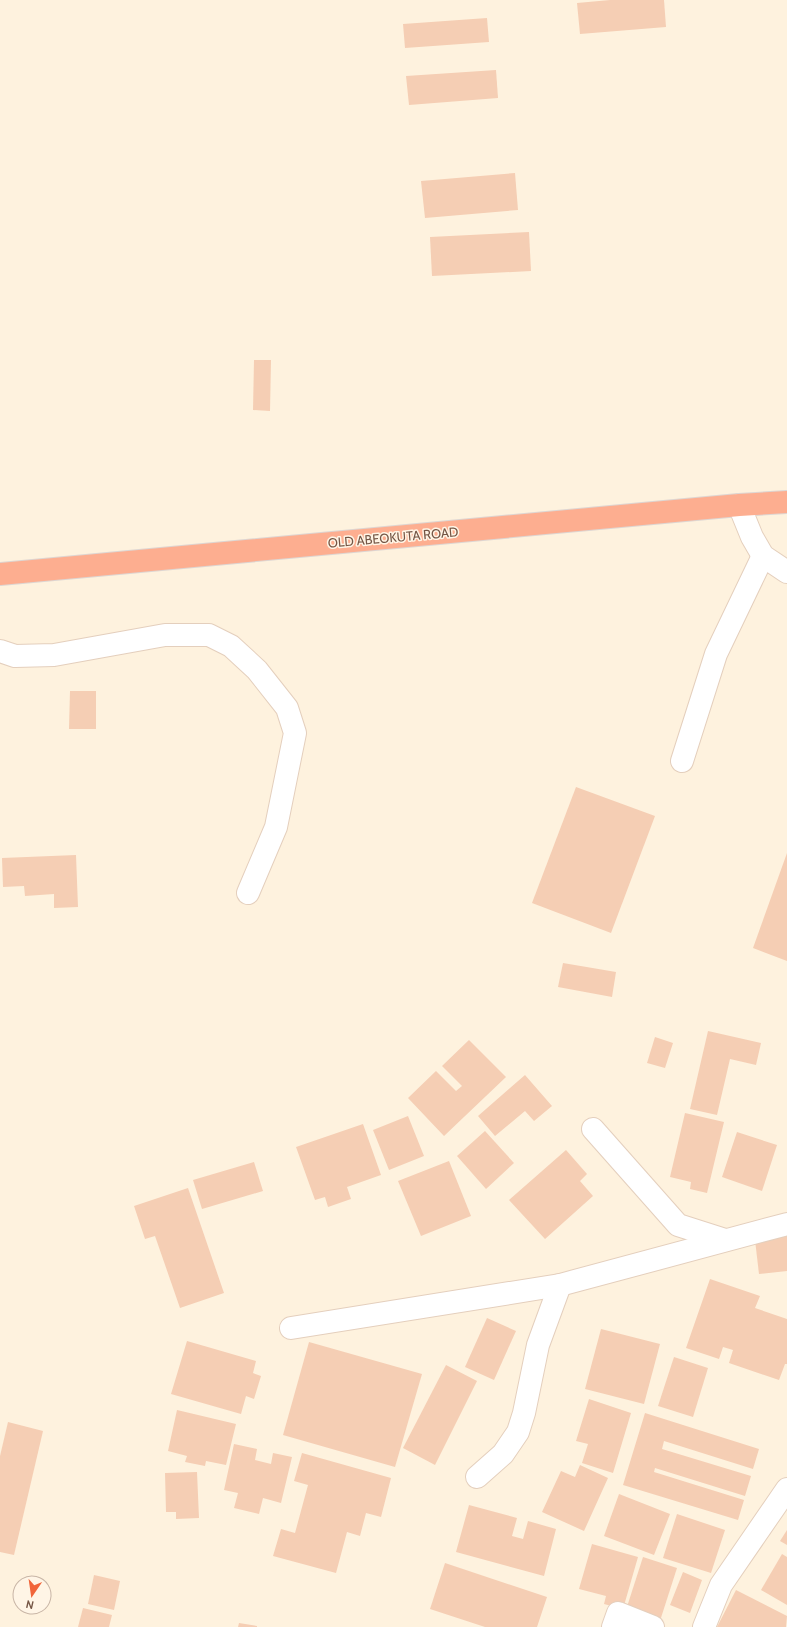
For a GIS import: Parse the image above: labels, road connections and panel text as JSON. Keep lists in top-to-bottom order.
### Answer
{
  "streets": {
    "highway": ["OLD ABEOKUTA ROAD"]
  },
  "north": "bottom"
}
